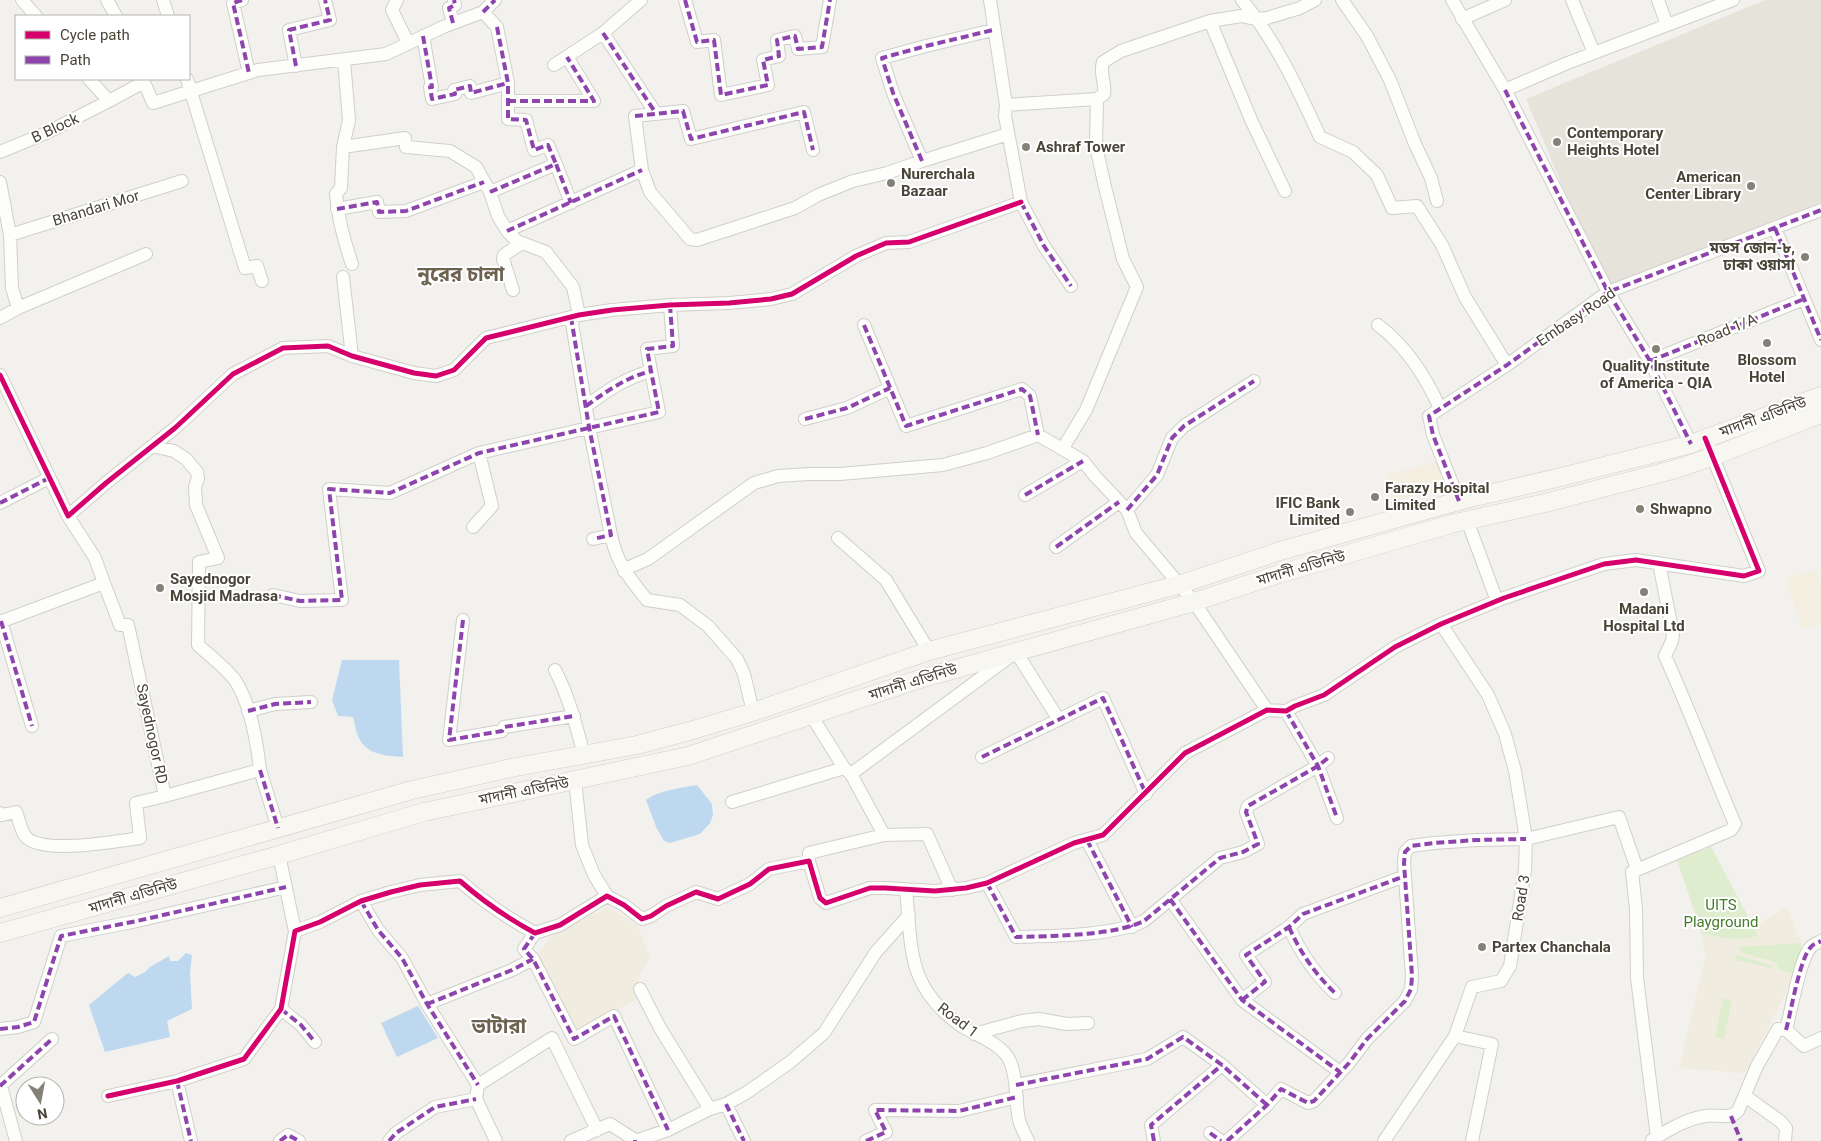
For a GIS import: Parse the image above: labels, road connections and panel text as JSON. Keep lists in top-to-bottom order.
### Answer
{
  "streets": {
    "main road": ["মাদানী এভিনিউ"],
    "street": [
      "B Block",
      "Bhandari Mor",
      "Embasy Road",
      "Road 1/A",
      "Sayednogor RD",
      "Road 3",
      "Road 1"
    ]
  },
  "districts": ["নুরের চালা", "ভাটারা"],
  "parks": ["UITS Playground"],
  "places": [
    "Contemporary Heights Hotel",
    "Ashraf Tower",
    "Nurerchala Bazaar",
    "American Center Library",
    "মডস জোন-৮, ঢাকা ওয়াসা",
    "Blossom Hotel",
    "Quality Institute of America - QIA",
    "Farazy Hospital Limited",
    "Shwapno",
    "IFIC Bank Limited",
    "Sayednogor Mosjid Madrasa",
    "Madani Hospital Ltd",
    "Partex Chanchala"
  ],
  "legend": ["Cycle path", "Path"],
  "north": "bottom"
}
